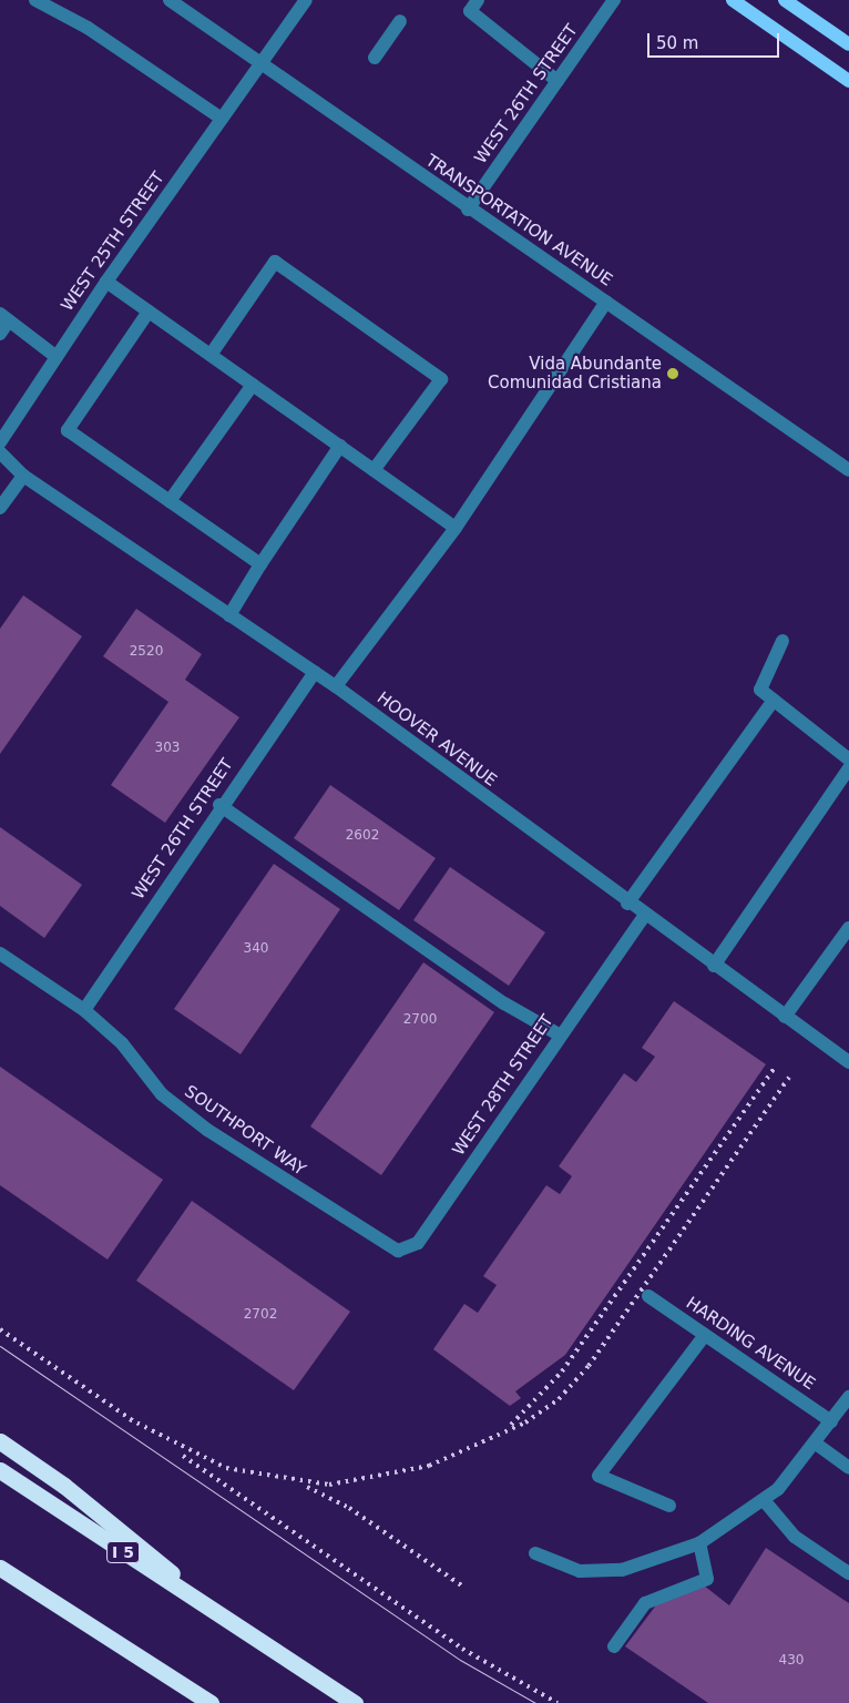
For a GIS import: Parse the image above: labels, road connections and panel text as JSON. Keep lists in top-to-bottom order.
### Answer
{
  "streets": {
    "highway": ["I 5"],
    "street": [
      "WEST 26TH STREET",
      "TRANSPORTATION AVENUE",
      "WEST 25TH STREET",
      "HOOVER AVENUE",
      "WEST 28TH STREET",
      "SOUTHPORT WAY",
      "HARDING AVENUE"
    ]
  },
  "crossings": [
    ["WEST 26TH STREET", "TRANSPORTATION AVENUE"],
    ["WEST 26TH STREET", "HOOVER AVENUE"],
    ["WEST 26TH STREET", "SOUTHPORT WAY"],
    ["TRANSPORTATION AVENUE", "WEST 25TH STREET"],
    ["HOOVER AVENUE", "WEST 28TH STREET"],
    ["WEST 28TH STREET", "SOUTHPORT WAY"]
  ],
  "places": ["Vida Abundante Comunidad Cristiana"],
  "house_numbers": [
    "2520",
    "303",
    "2602",
    "340",
    "2700",
    "2702",
    "430"
  ],
  "scale_bar": "50 m"
}
